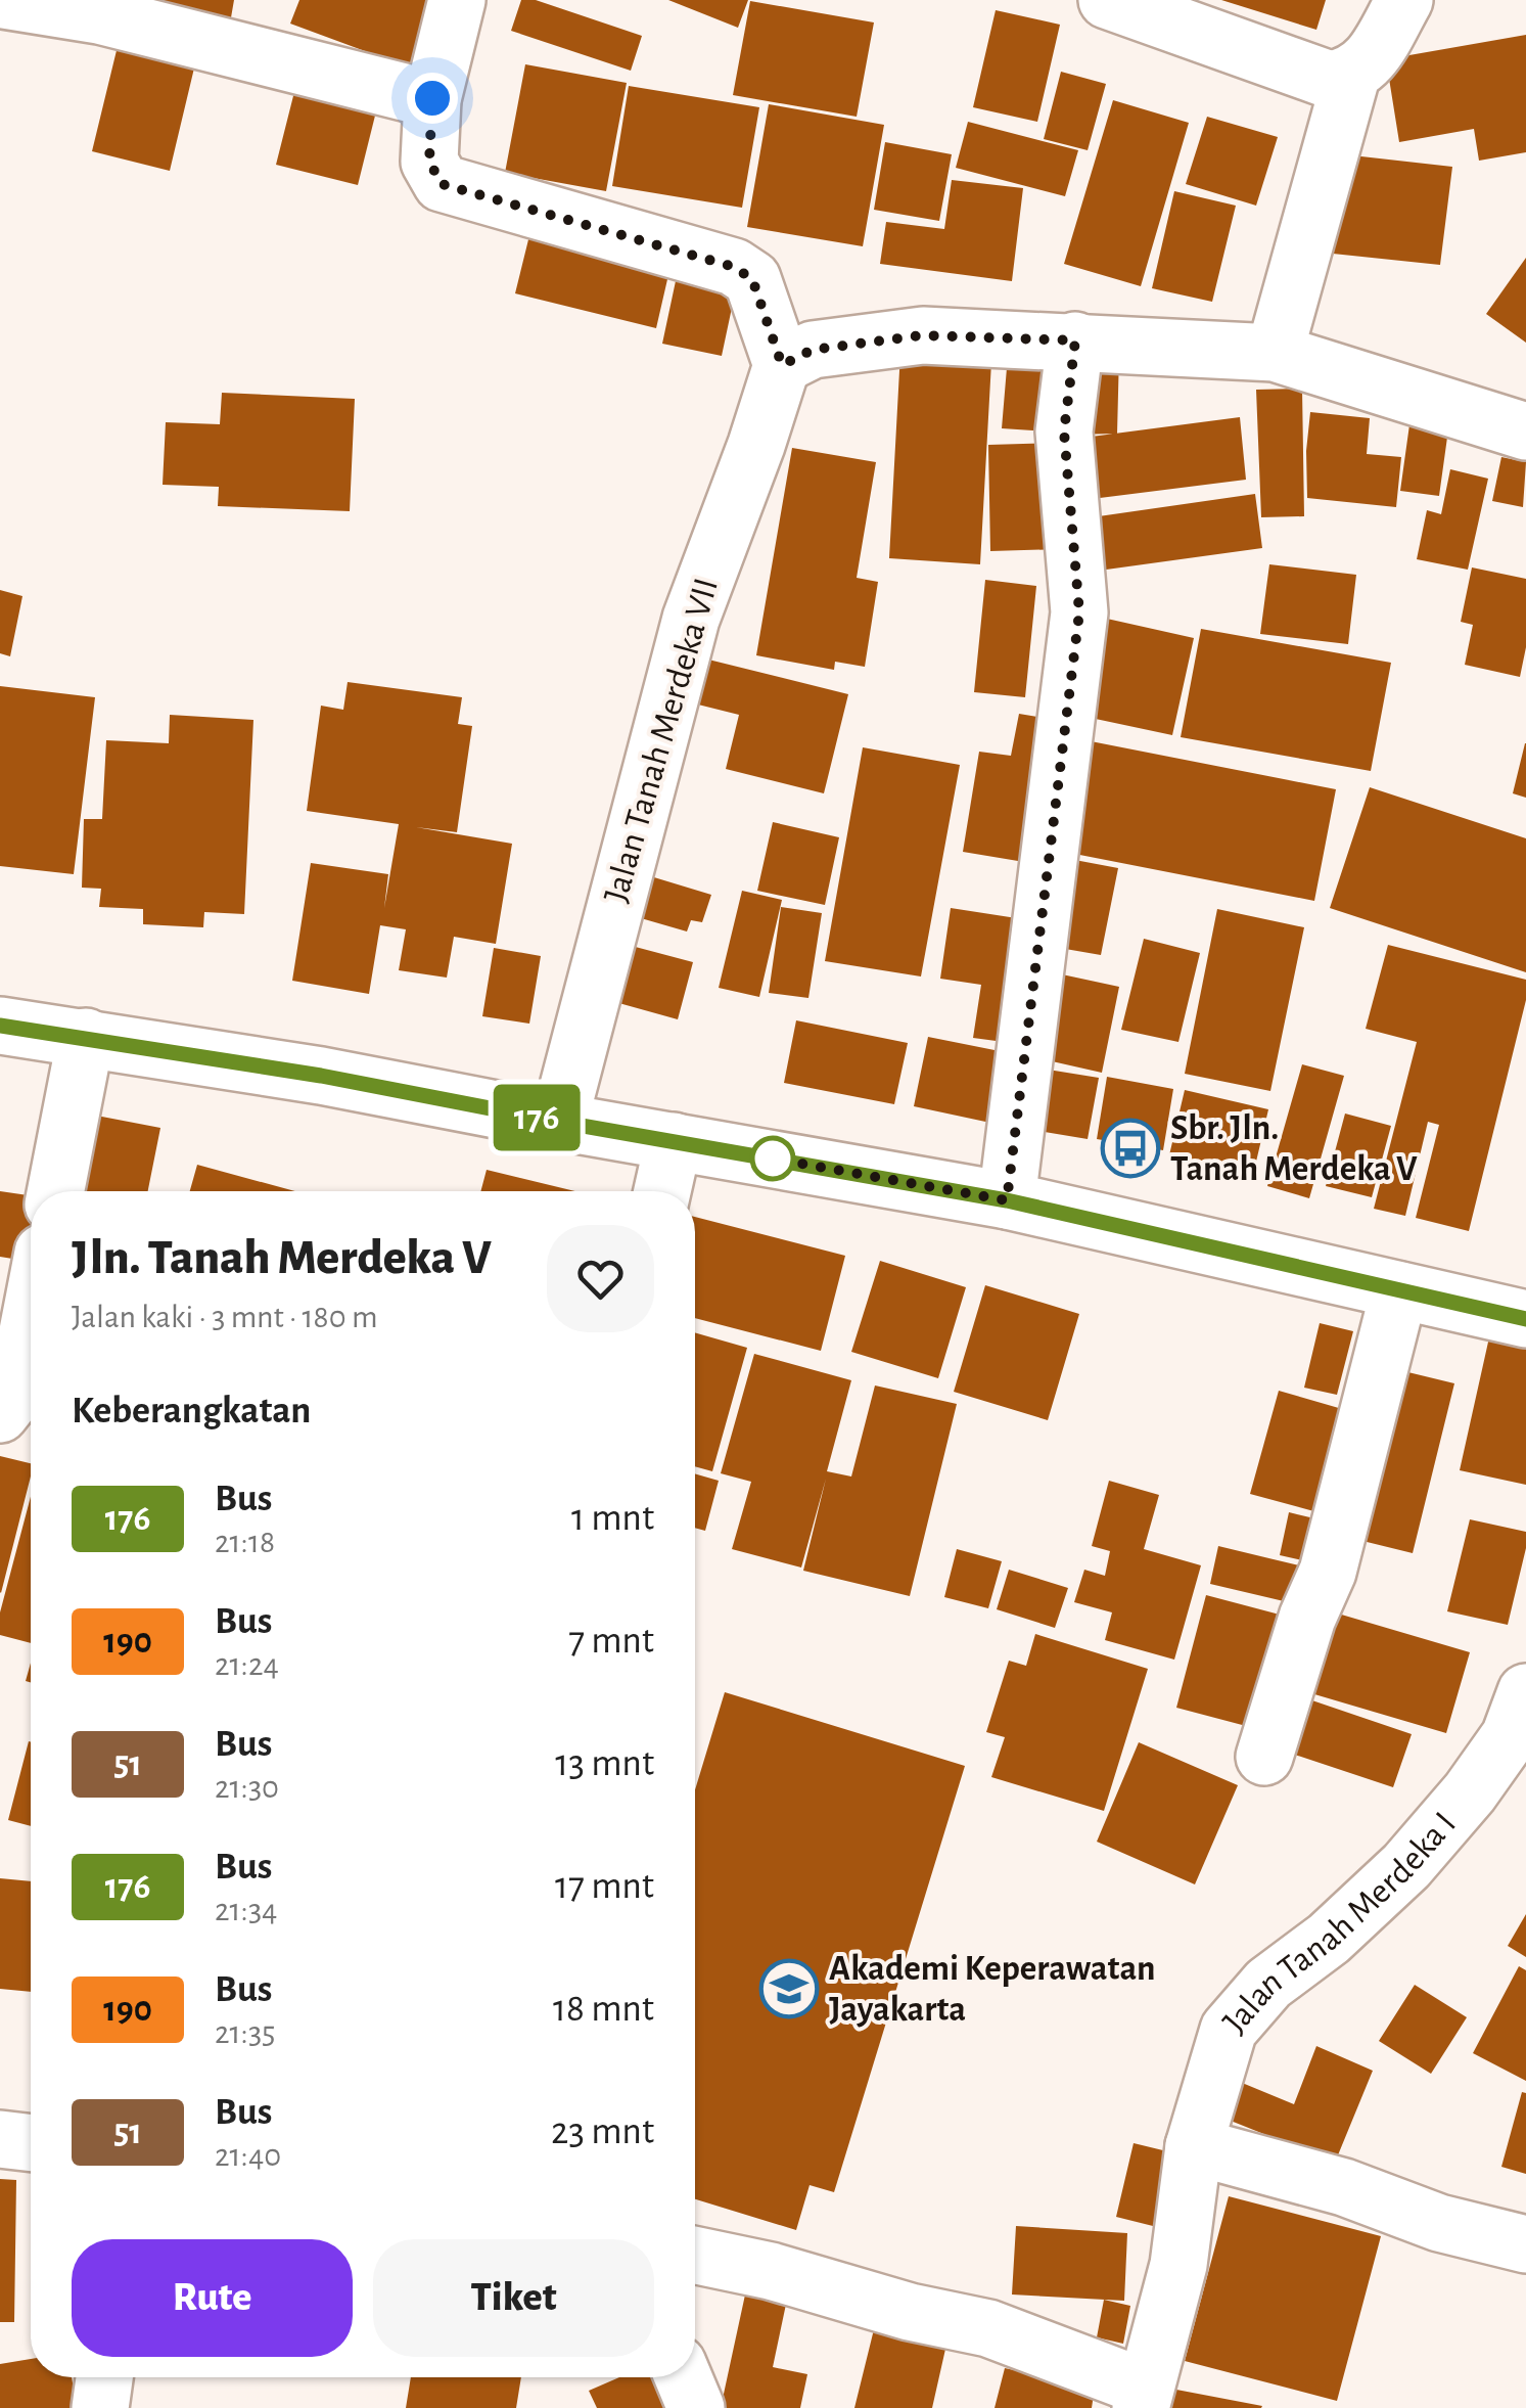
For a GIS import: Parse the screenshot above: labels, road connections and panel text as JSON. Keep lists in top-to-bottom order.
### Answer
{
  "streets": {
    "street": ["Jalan Tanah Merdeka VII", "Jalan Tanah Merdeka I"]
  },
  "places": {
    "bus stop": ["Sbr. Jln. Tanah Merdeka V"],
    "school or university": ["Akademi Keperawatan Jayakarta"]
  },
  "lines": ["bus line 176"],
  "page": {
    "on_map": "176",
    "heading": [
      ["Jln. Tanah Merdeka V", "Jalan kaki · 3 mnt · 180 m"],
      "Keberangkatan"
    ],
    "list": [
      {
        "mark": "176",
        "name": "Bus",
        "note": "21:18",
        "value": "1 mnt"
      },
      {
        "mark": "190",
        "name": "Bus",
        "note": "21:24",
        "value": "7 mnt"
      },
      {
        "mark": "51",
        "name": "Bus",
        "note": "21:30",
        "value": "13 mnt"
      },
      {
        "mark": "176",
        "name": "Bus",
        "note": "21:34",
        "value": "17 mnt"
      },
      {
        "mark": "190",
        "name": "Bus",
        "note": "21:35",
        "value": "18 mnt"
      },
      {
        "mark": "51",
        "name": "Bus",
        "note": "21:40",
        "value": "23 mnt"
      }
    ],
    "buttons": ["Rute", "Tiket"]
  }
}
